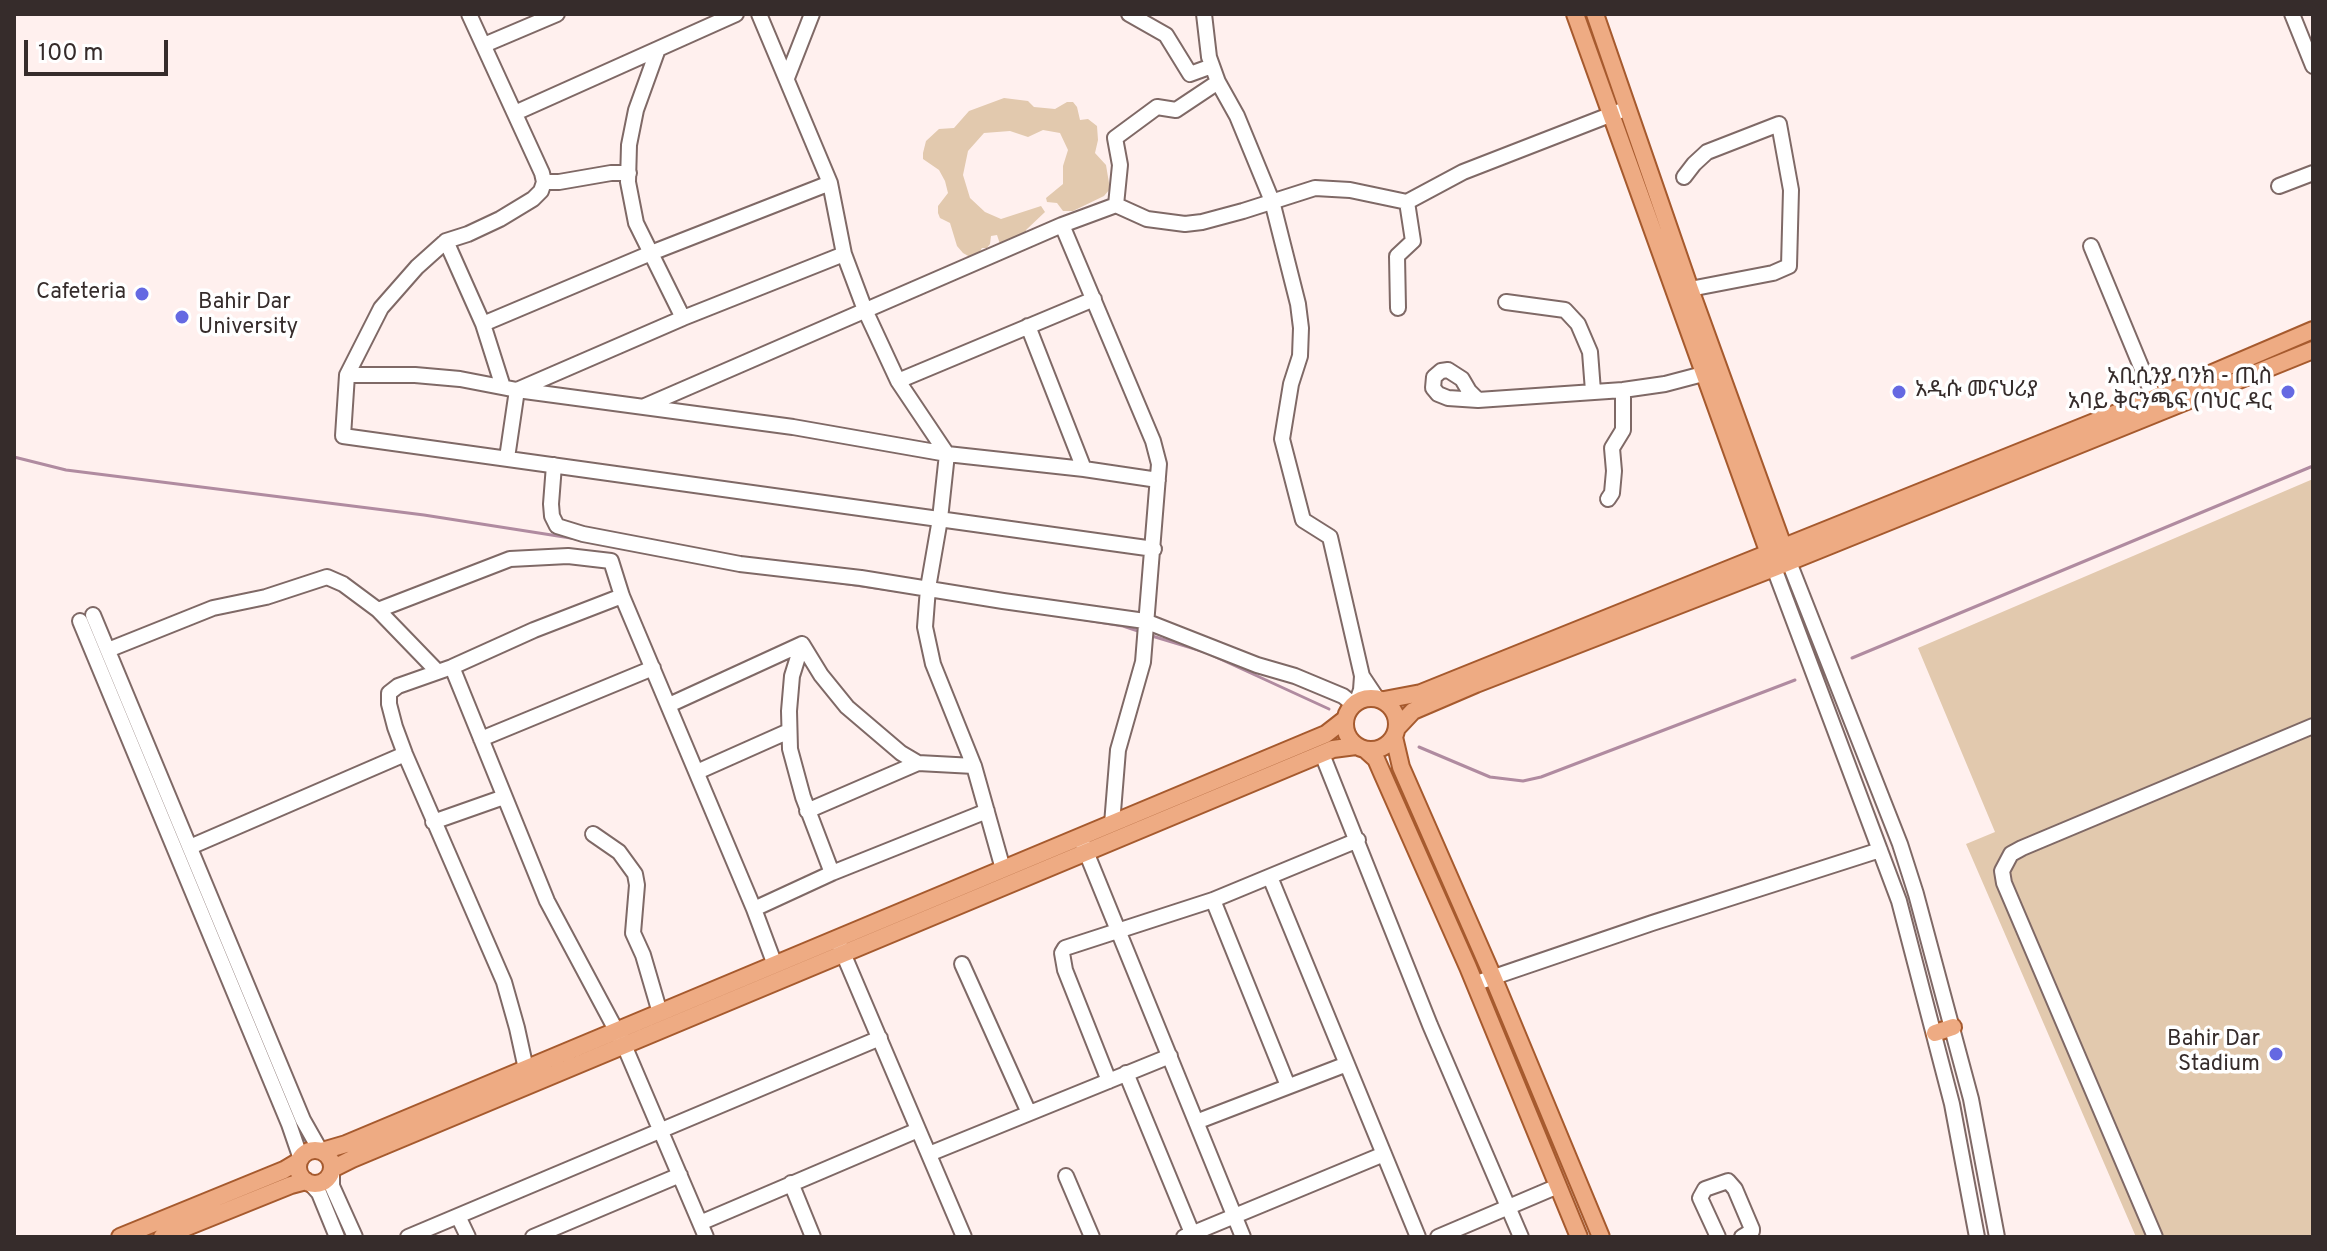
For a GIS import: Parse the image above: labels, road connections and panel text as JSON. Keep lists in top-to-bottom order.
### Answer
{
  "places": [
    "Cafeteria",
    "Bahir Dar University",
    "አዲሱ መናህሪያ",
    "አቢሲንያ ባንክ - ጢስ አባይ ቅርንጫፍ (ባህር ዳር",
    "Bahir Dar Stadium"
  ],
  "scale_bar": "100 m"
}
